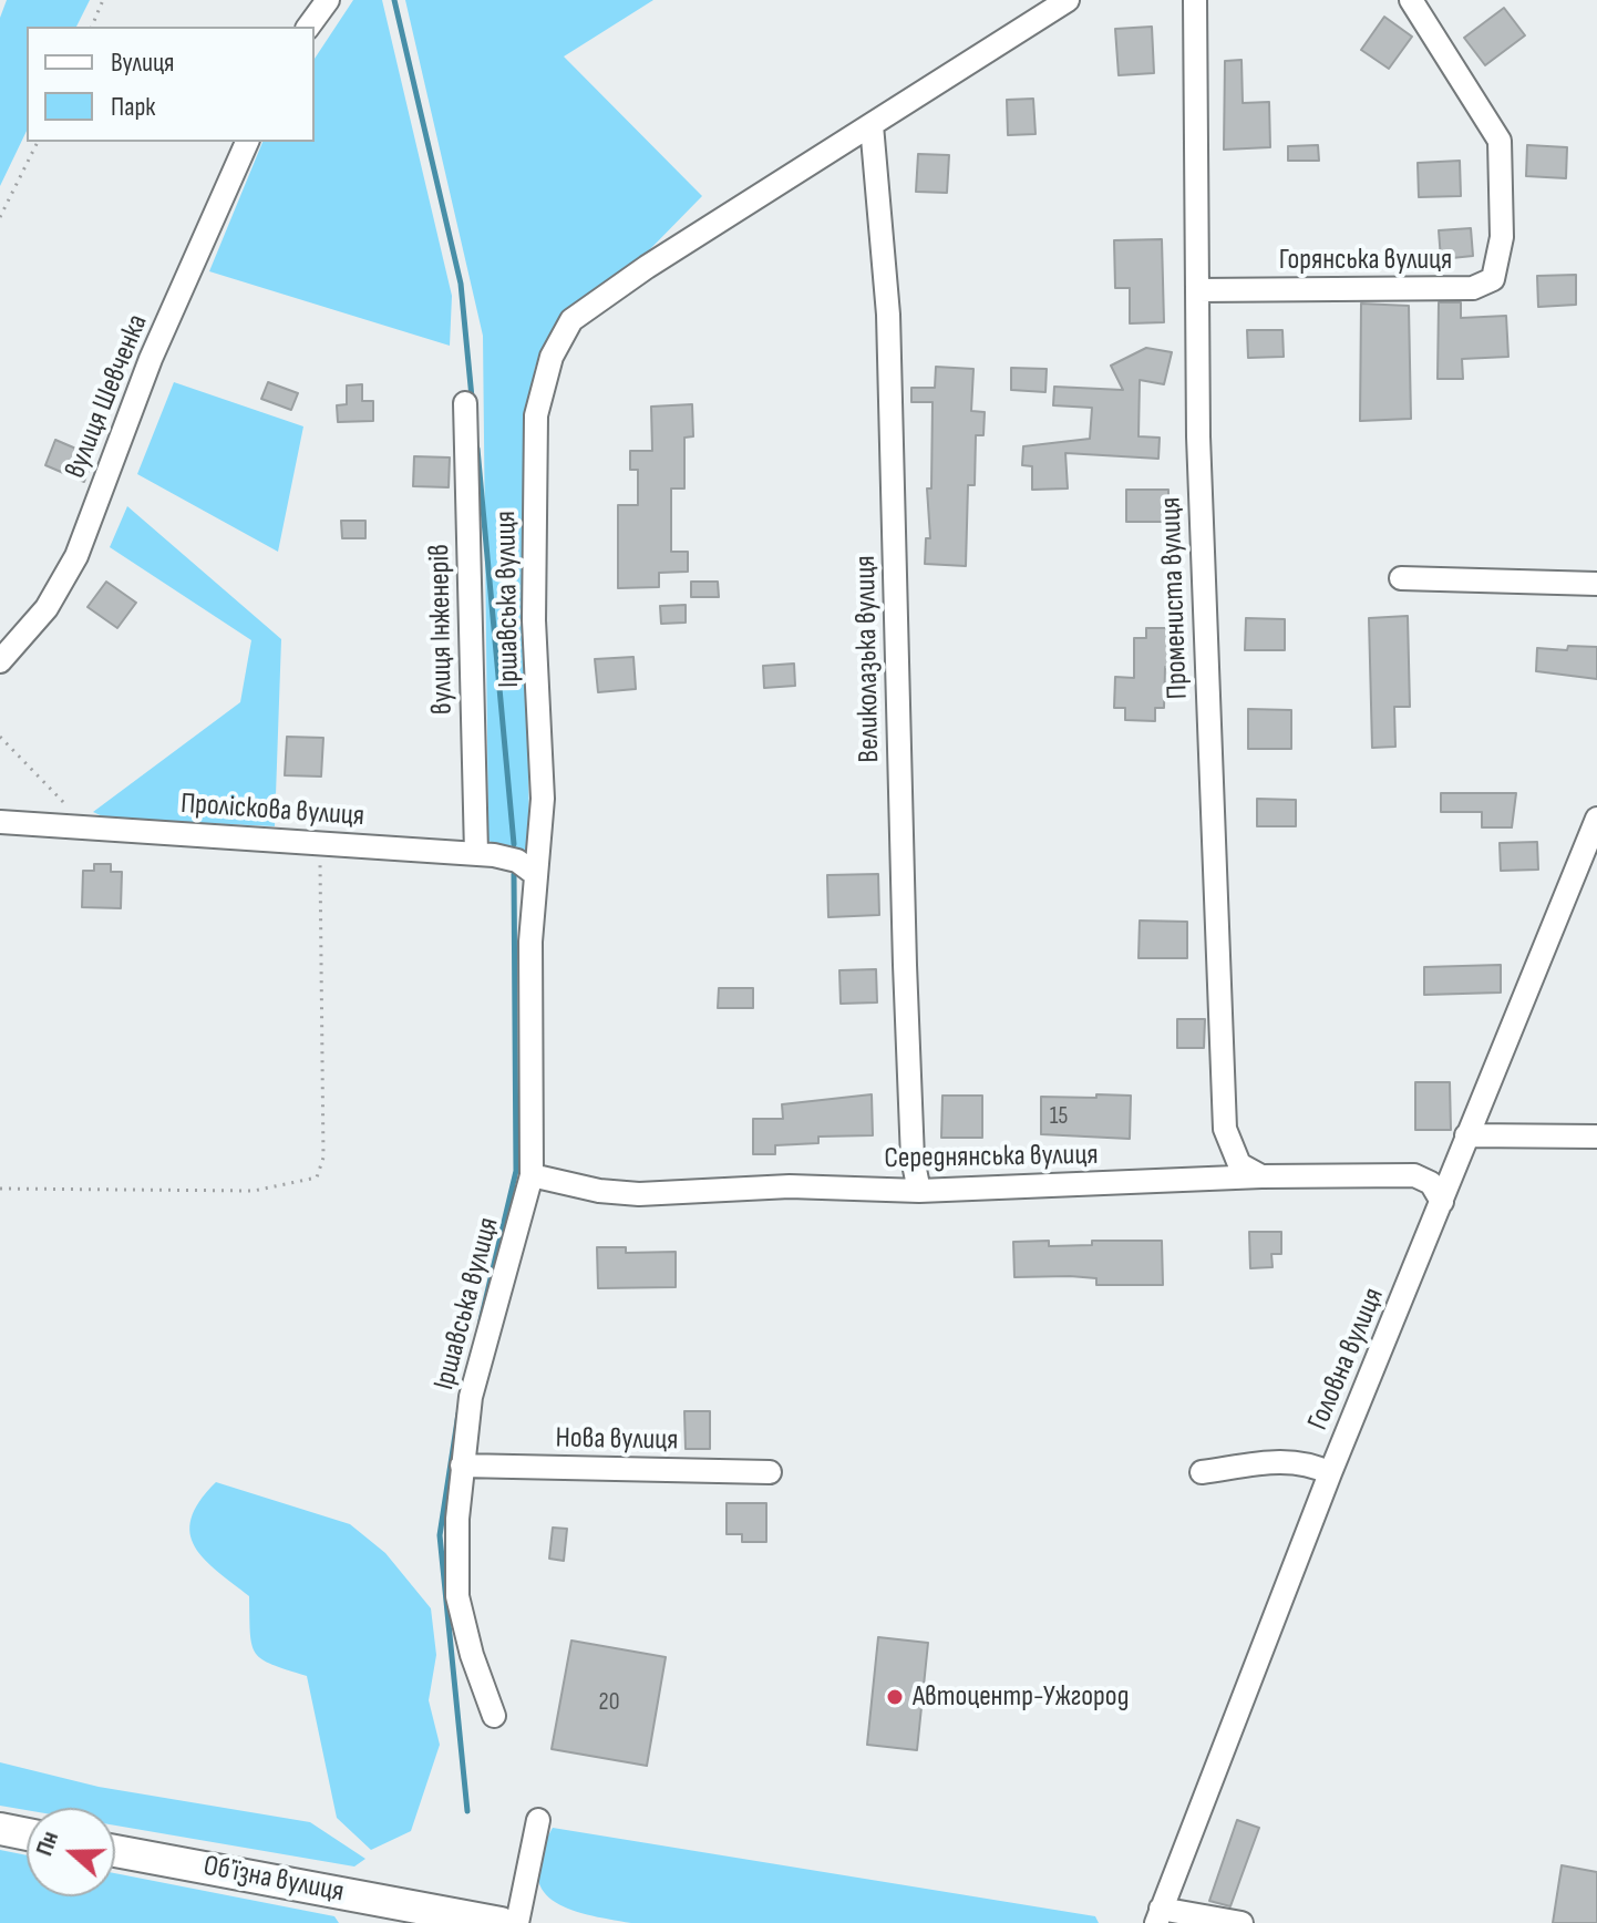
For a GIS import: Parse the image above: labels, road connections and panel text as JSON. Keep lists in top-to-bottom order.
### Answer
{
  "streets": {
    "highway": ["Обʼїзна вулиця"],
    "street": [
      "Горянська вулиця",
      "вулиця Шевченка",
      "Промениста вулиця",
      "Іршавська вулиця",
      "вулиця Інженерів",
      "Великолазька вулиця",
      "Проліскова вулиця",
      "Середнянська вулиця",
      "Головна вулиця",
      "Нова вулиця"
    ]
  },
  "crossings": [
    ["Горянська вулиця", "Промениста вулиця"],
    ["Промениста вулиця", "Середнянська вулиця"],
    ["Іршавська вулиця", "Великолазька вулиця"],
    ["Іршавська вулиця", "Проліскова вулиця"],
    ["Іршавська вулиця", "Середнянська вулиця"],
    ["Іршавська вулиця", "Нова вулиця"],
    ["вулиця Інженерів", "Проліскова вулиця"],
    ["Великолазька вулиця", "Середнянська вулиця"],
    ["Середнянська вулиця", "Головна вулиця"]
  ],
  "places": ["Автоцентр-Ужгород"],
  "house_numbers": ["15", "20"],
  "legend": ["Вулиця", "Парк"],
  "north": "left"
}
